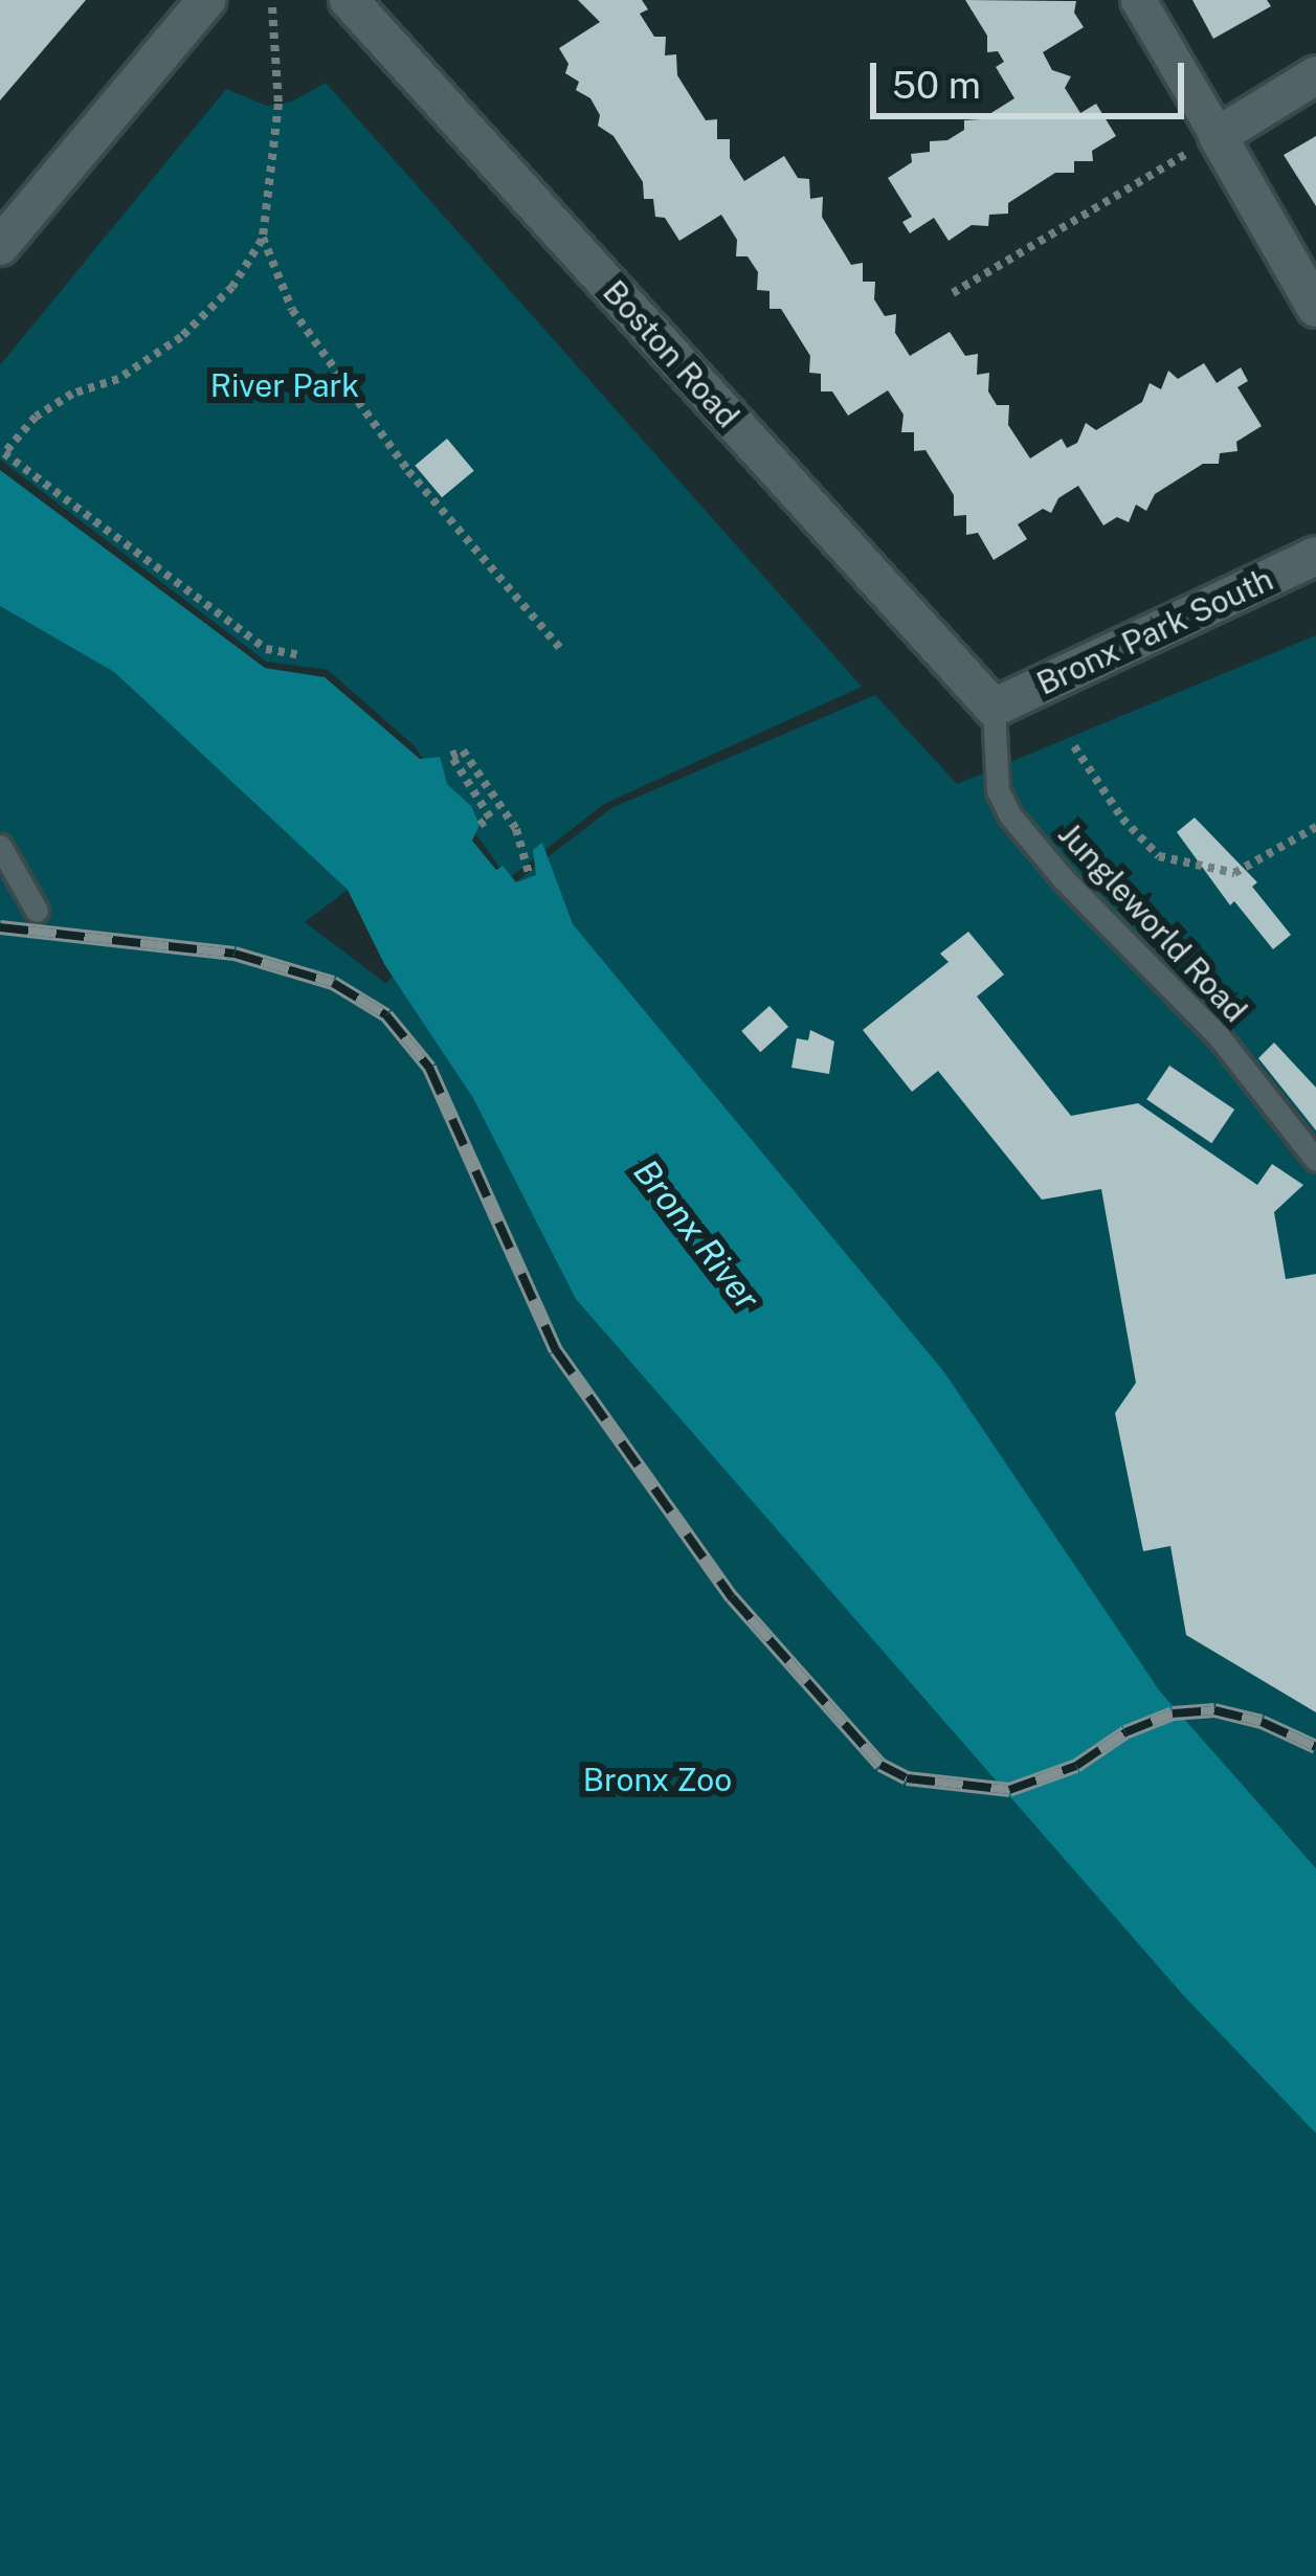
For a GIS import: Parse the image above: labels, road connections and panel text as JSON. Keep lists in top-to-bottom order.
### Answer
{
  "streets": {
    "street": ["Boston Road", "Bronx Park South"],
    "lane": ["Jungleworld Road"]
  },
  "crossings": [
    ["Boston Road", "Bronx Park South"],
    ["Boston Road", "Jungleworld Road"],
    ["Bronx Park South", "Jungleworld Road"]
  ],
  "water": ["Bronx River"],
  "parks": ["River Park", "Bronx Zoo"],
  "scale_bar": "50 m"
}
